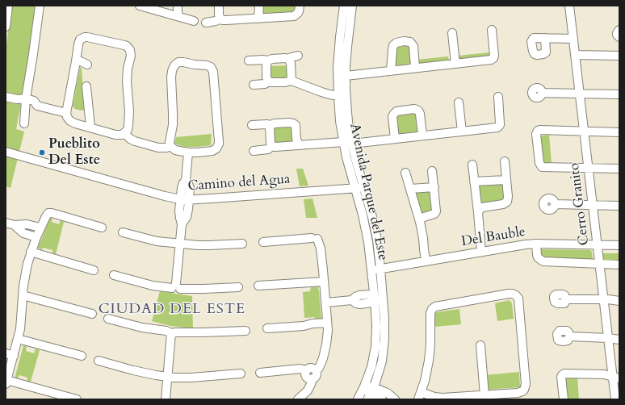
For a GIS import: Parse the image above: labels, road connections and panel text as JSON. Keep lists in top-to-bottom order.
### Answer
{
  "streets": {
    "street": [
      "Camino del Agua",
      "Avenida Parque del Este",
      "Cerro Granito",
      "Del Bauble"
    ]
  },
  "crossings": [
    ["Camino del Agua", "Avenida Parque del Este"],
    ["Avenida Parque del Este", "Del Bauble"],
    ["Cerro Granito", "Del Bauble"]
  ],
  "districts": ["CIUDAD DEL ESTE"],
  "places": ["Pueblito Del Este"]
}
